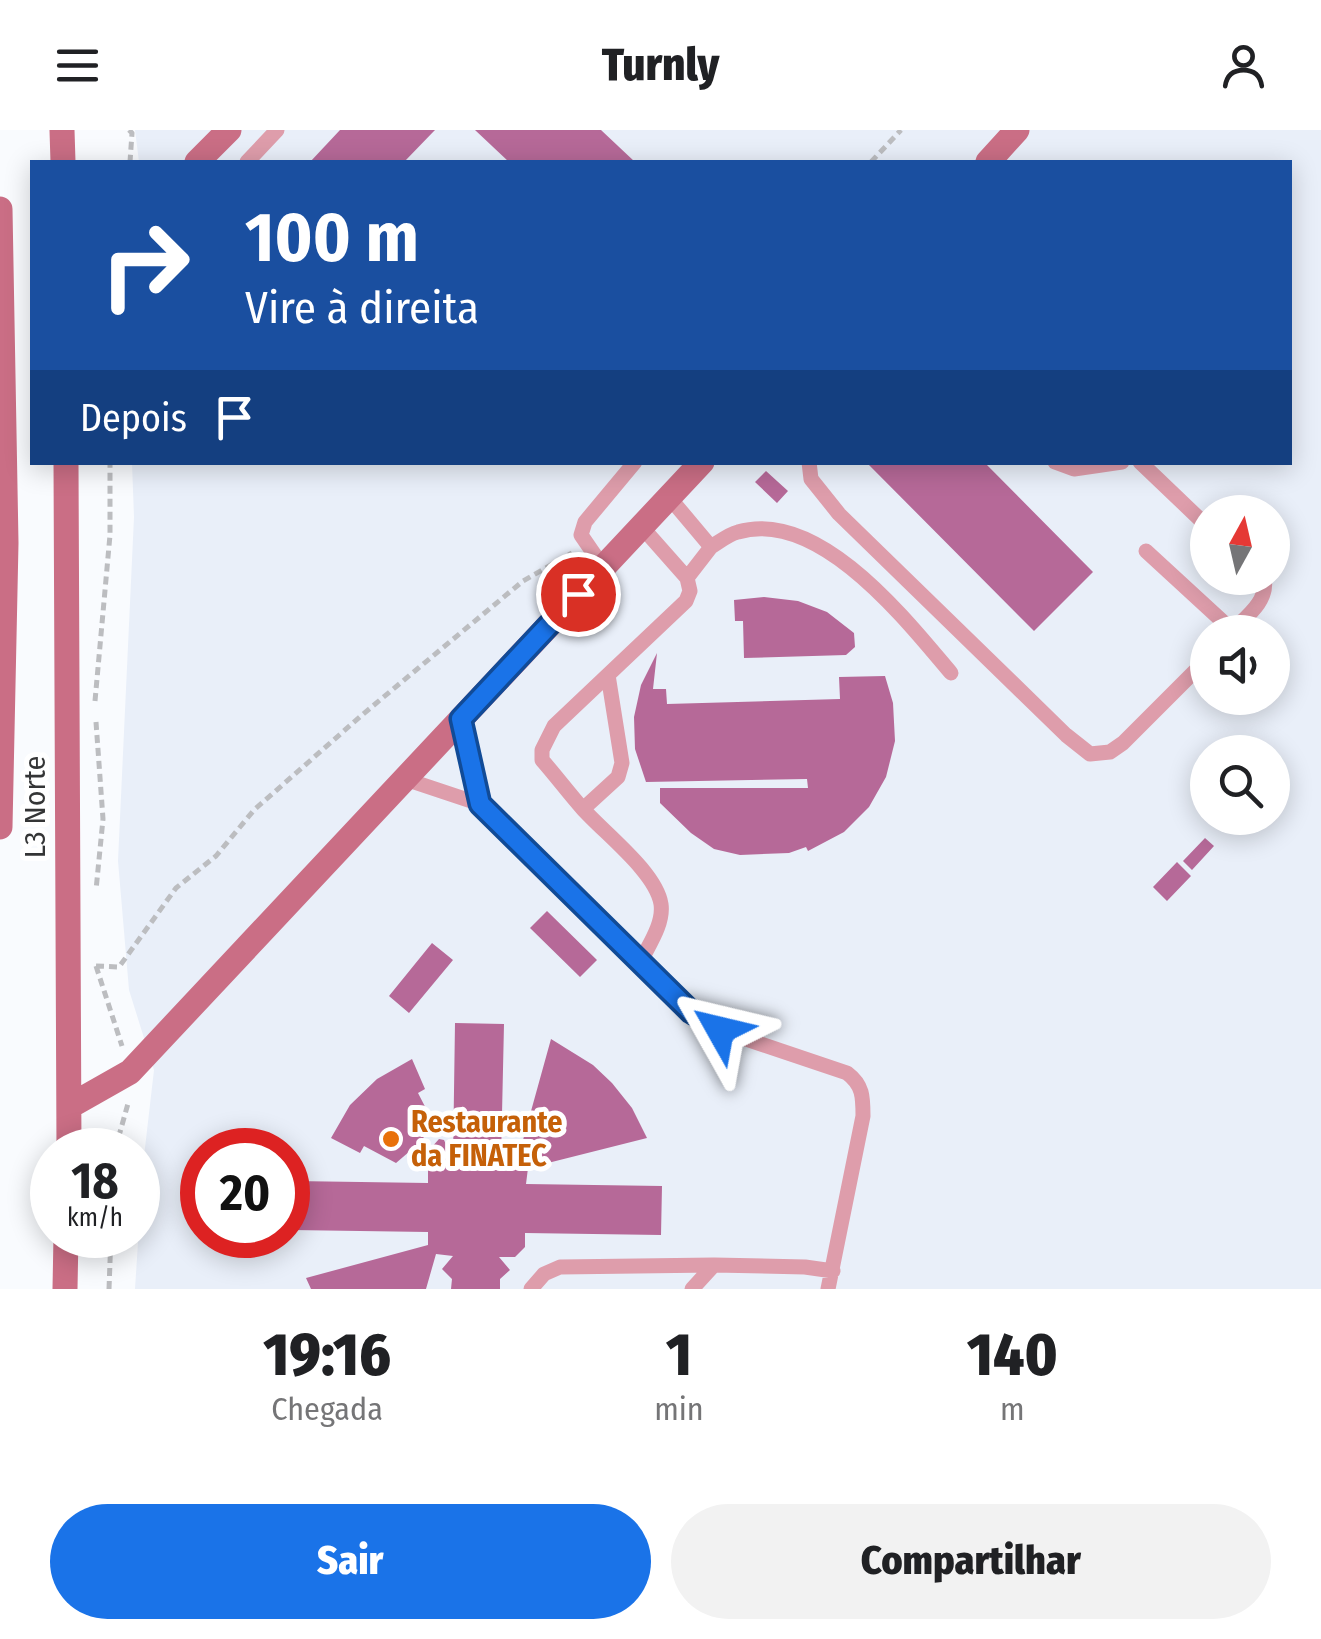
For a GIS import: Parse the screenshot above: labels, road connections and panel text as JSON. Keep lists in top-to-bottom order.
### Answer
{
  "streets": {
    "main road": ["L3 Norte"]
  },
  "places": ["Restaurante da FINATEC"],
  "north": "top",
  "page": {
    "header": "Turnly",
    "turn": ["100 m", "Vire à direita"],
    "then": "Depois",
    "speed": "18 km/h",
    "limit": "20",
    "eta": [
      "19:16",
      "Chegada",
      "1",
      "min",
      "140",
      "m"
    ],
    "buttons": ["Sair", "Compartilhar"]
  }
}
